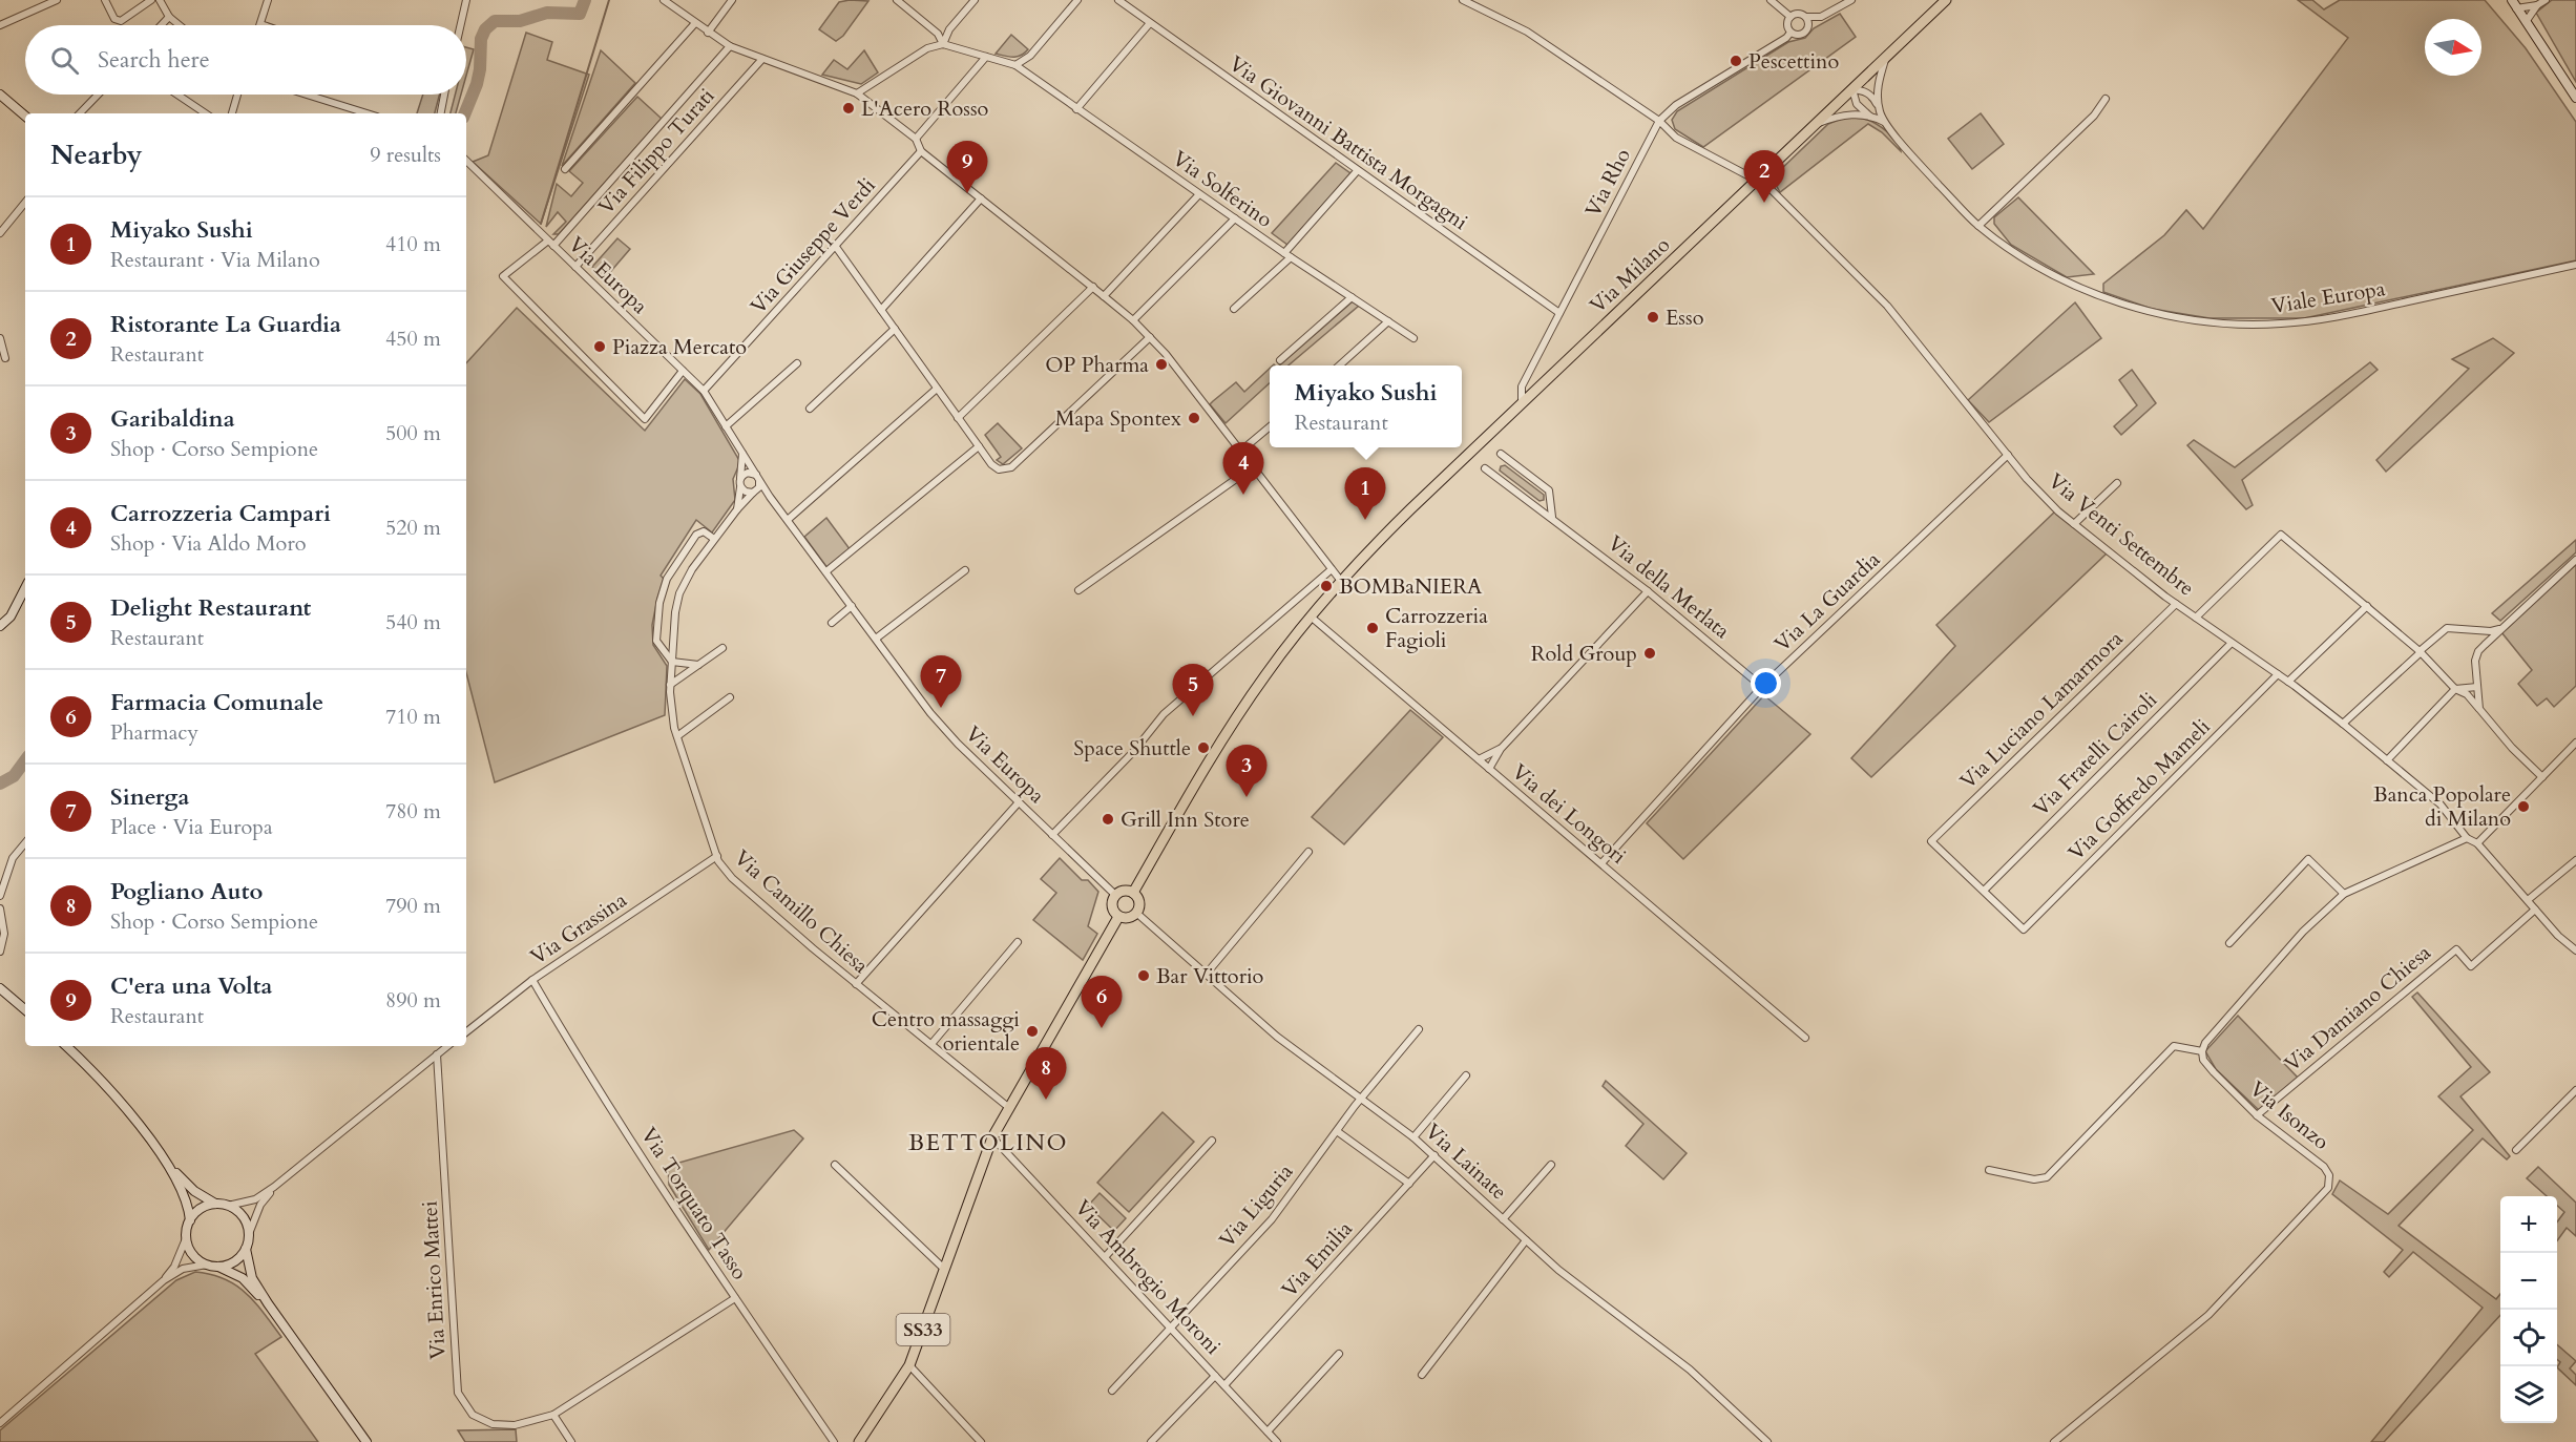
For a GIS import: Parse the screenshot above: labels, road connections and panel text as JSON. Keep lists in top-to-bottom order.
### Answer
{
  "streets": {
    "main road": ["Via Milano", "SS33"],
    "street": [
      "Via Giovanni Battista Morgagni",
      "Via Filippo Turati",
      "Via Rho",
      "Via Solferino",
      "Via Giuseppe Verdi",
      "Via Europa",
      "Viale Europa",
      "Via Venti Settembre",
      "Via della Merlata",
      "Via La Guardia",
      "Via Luciano Lamarmora",
      "Via Fratelli Cairoli",
      "Via Goffredo Mameli",
      "Via dei Longori",
      "Via Camillo Chiesa",
      "Via Grassina",
      "Via Damiano Chiesa",
      "Via Isonzo",
      "Via Lainate",
      "Via Torquato Tasso",
      "Via Liguria",
      "Via Emilia",
      "Via Ambrogio Moroni",
      "Via Enrico Mattei"
    ]
  },
  "crossings": [
    ["Via Giovanni Battista Morgagni", "Via Rho"],
    ["Via Filippo Turati", "Via Europa"],
    ["Via Rho", "Via Milano"],
    ["Via Rho", "Via Venti Settembre"],
    ["Via Giuseppe Verdi", "Via Europa"],
    ["Via Europa", "Via Milano"],
    ["Via Europa", "Via Camillo Chiesa"],
    ["Via Europa", "Via Lainate"],
    ["Via Europa", "SS33"],
    ["Via Milano", "Viale Europa"],
    ["Via Milano", "Via Venti Settembre"],
    ["Via Milano", "Via dei Longori"],
    ["Via Milano", "Via Lainate"],
    ["Via Milano", "SS33"],
    ["Via Venti Settembre", "Via La Guardia"],
    ["Via Venti Settembre", "Via Luciano Lamarmora"],
    ["Via Venti Settembre", "Via Fratelli Cairoli"],
    ["Via Venti Settembre", "Via Goffredo Mameli"],
    ["Via della Merlata", "Via La Guardia"],
    ["Via La Guardia", "Via dei Longori"],
    ["Via Luciano Lamarmora", "Via Fratelli Cairoli"],
    ["Via Luciano Lamarmora", "Via Goffredo Mameli"],
    ["Via Fratelli Cairoli", "Via Goffredo Mameli"],
    ["Via Camillo Chiesa", "Via Grassina"],
    ["Via Camillo Chiesa", "SS33"],
    ["Via Grassina", "Via Torquato Tasso"],
    ["Via Damiano Chiesa", "Via Isonzo"],
    ["Via Lainate", "Via Liguria"],
    ["Via Lainate", "Via Emilia"],
    ["Via Lainate", "SS33"],
    ["Via Torquato Tasso", "Via Enrico Mattei"],
    ["Via Liguria", "Via Ambrogio Moroni"],
    ["Via Emilia", "Via Ambrogio Moroni"],
    ["Via Ambrogio Moroni", "SS33"]
  ],
  "districts": ["BETTOLINO"],
  "places": [
    "Pescettino",
    "L'Acero Rosso",
    "Esso",
    "Piazza Mercato",
    "OP Pharma",
    "Mapa Spontex",
    "BOMBaNIERA",
    "Carrozzeria Fagioli",
    "Rold Group",
    "Space Shuttle",
    "Banca Popolare di Milano",
    "Grill Inn Store",
    "Bar Vittorio",
    "Centro massaggi orientale"
  ],
  "north": "right",
  "page": {
    "search": "Search here",
    "heading": ["Nearby", "9 results"],
    "pins": [
      "9",
      "2",
      "4",
      "1",
      "7",
      "5",
      "3",
      "6",
      "8"
    ],
    "list": [
      {
        "mark": "1",
        "name": "Miyako Sushi",
        "note": "Restaurant · Via Milano",
        "value": "410 m"
      },
      {
        "mark": "2",
        "name": "Ristorante La Guardia",
        "note": "Restaurant",
        "value": "450 m"
      },
      {
        "mark": "3",
        "name": "Garibaldina",
        "note": "Shop · Corso Sempione",
        "value": "500 m"
      },
      {
        "mark": "4",
        "name": "Carrozzeria Campari",
        "note": "Shop · Via Aldo Moro",
        "value": "520 m"
      },
      {
        "mark": "5",
        "name": "Delight Restaurant",
        "note": "Restaurant",
        "value": "540 m"
      },
      {
        "mark": "6",
        "name": "Farmacia Comunale",
        "note": "Pharmacy",
        "value": "710 m"
      },
      {
        "mark": "7",
        "name": "Sinerga",
        "note": "Place · Via Europa",
        "value": "780 m"
      },
      {
        "mark": "8",
        "name": "Pogliano Auto",
        "note": "Shop · Corso Sempione",
        "value": "790 m"
      },
      {
        "mark": "9",
        "name": "C'era una Volta",
        "note": "Restaurant",
        "value": "890 m"
      }
    ],
    "popup": ["Miyako Sushi", "Restaurant"],
    "map_buttons": ["+", "−"]
  }
}
